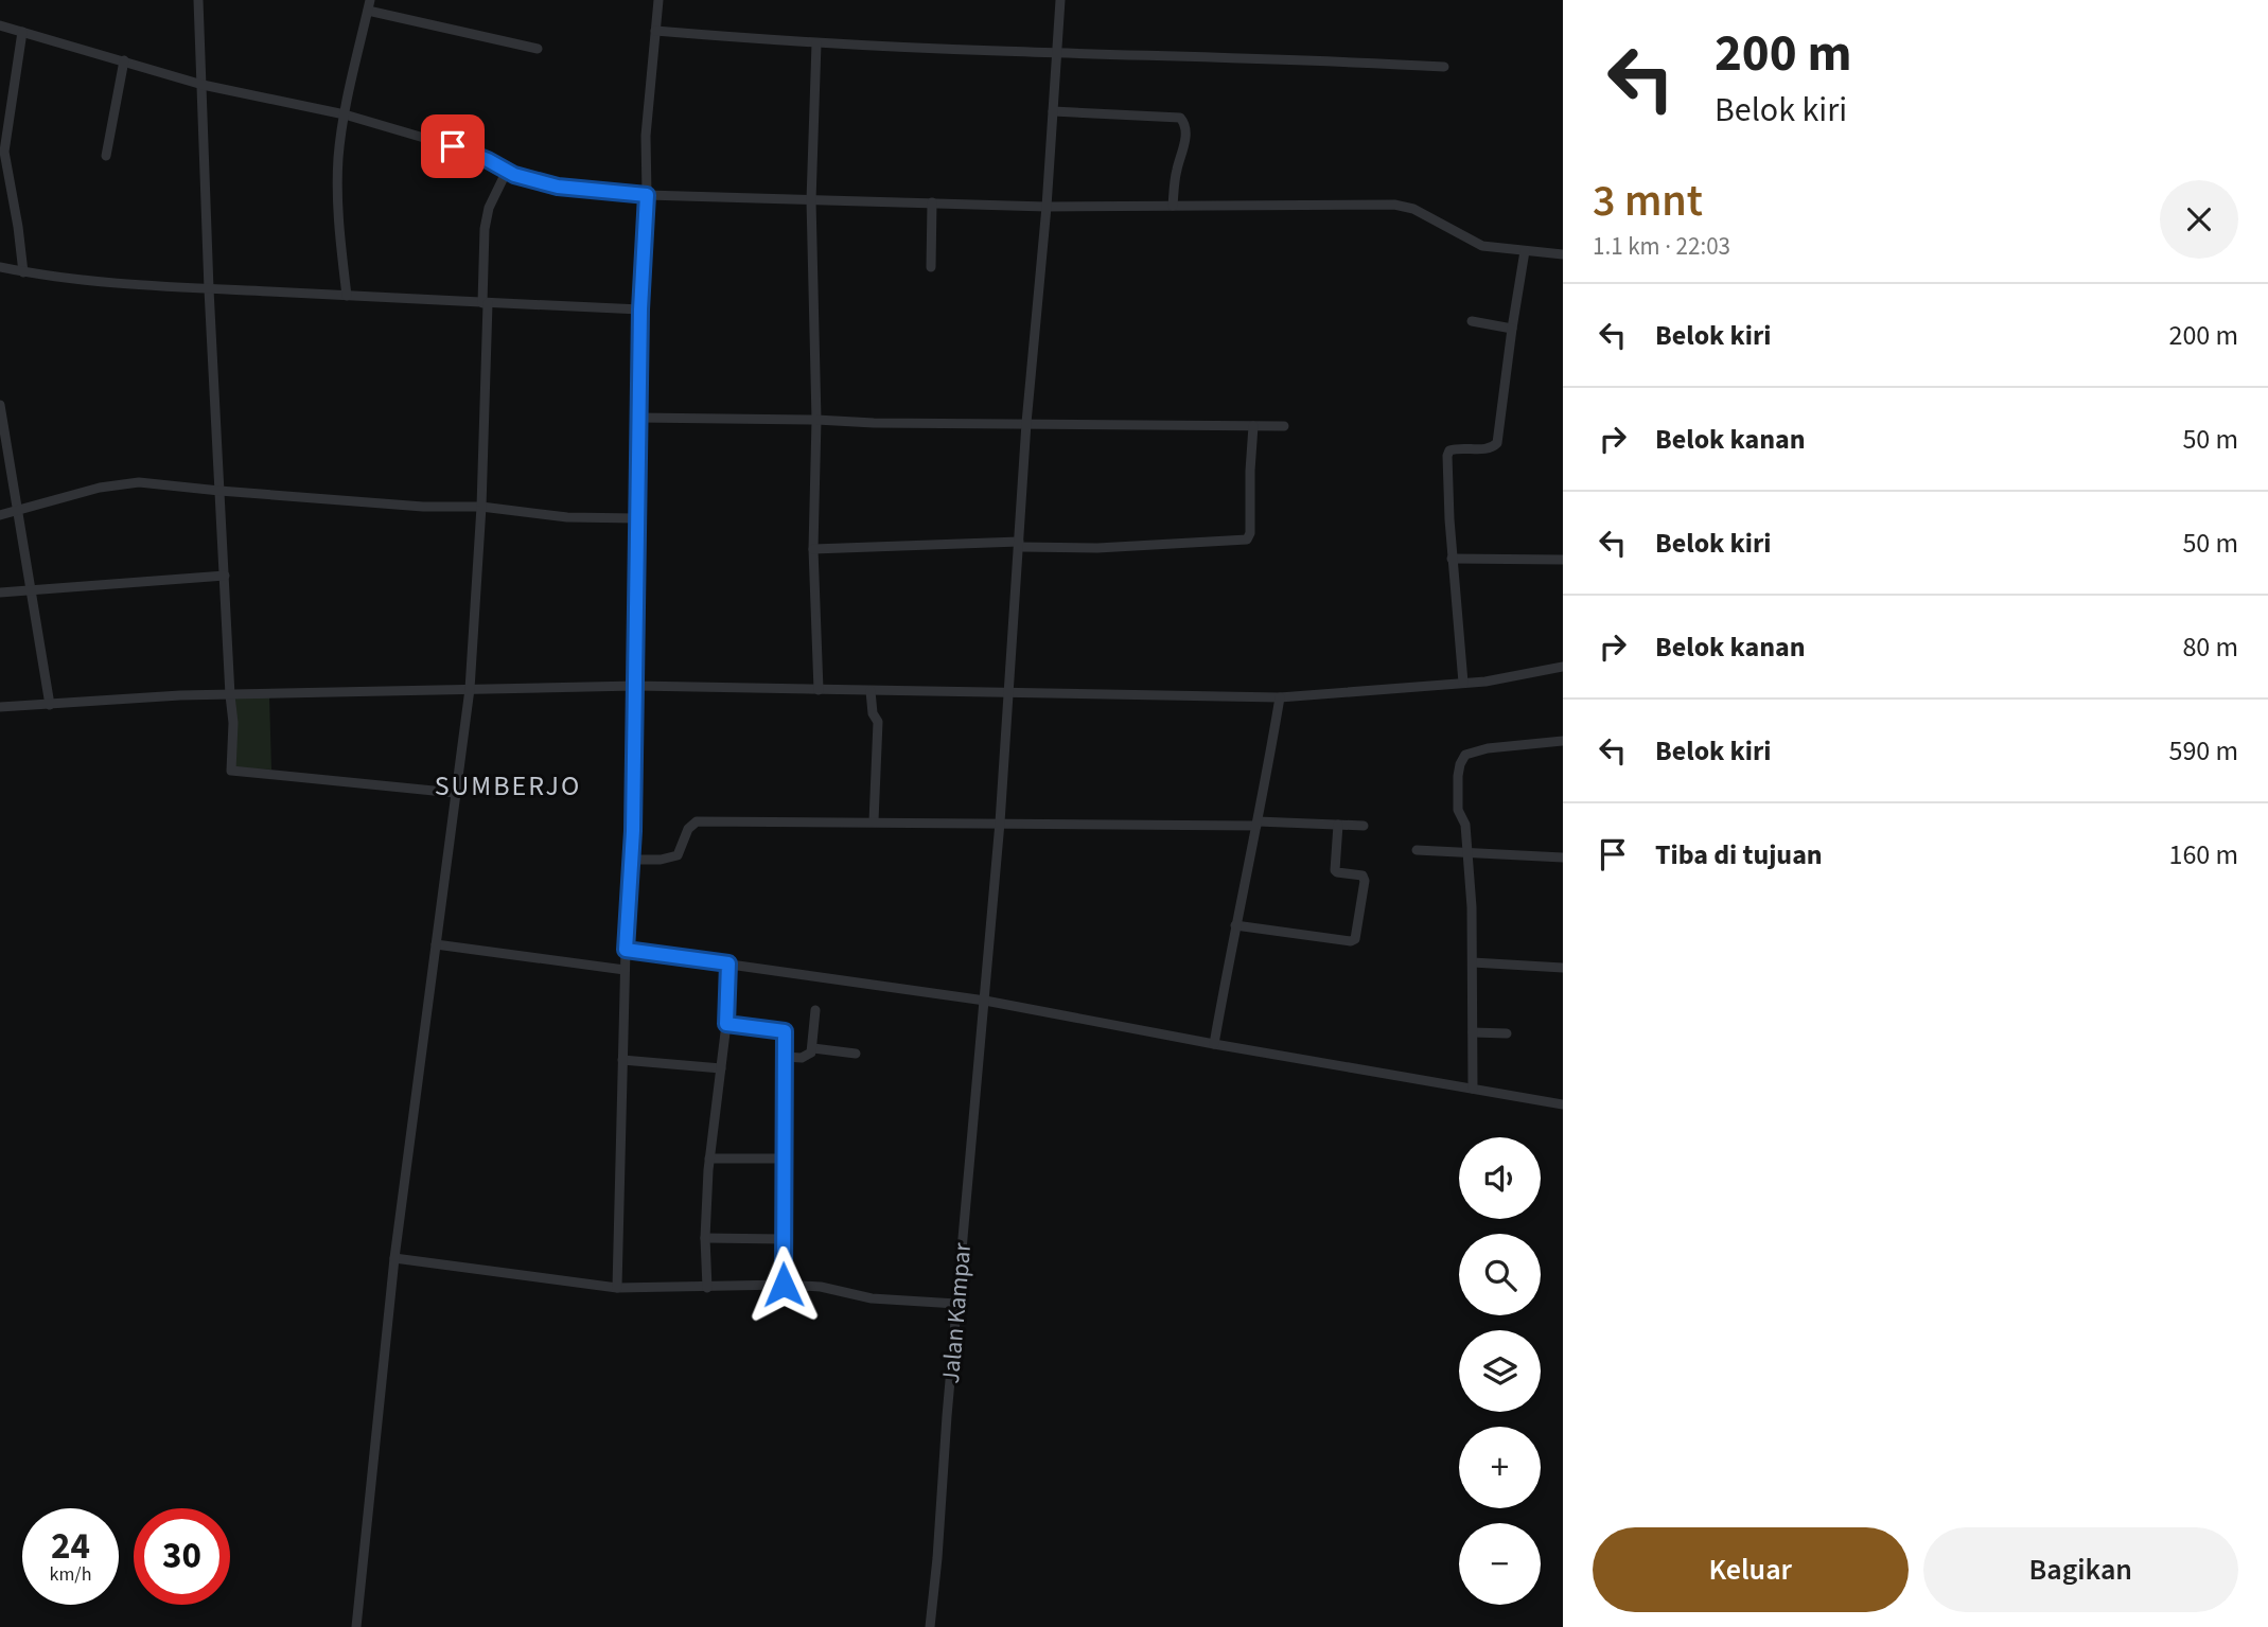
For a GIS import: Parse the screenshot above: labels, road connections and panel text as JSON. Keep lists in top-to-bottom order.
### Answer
{
  "streets": {
    "street": ["Jalan Kampar"]
  },
  "districts": ["SUMBERJO"],
  "page": {
    "turn": ["200 m", "Belok kiri"],
    "heading": ["3 mnt", "1.1 km · 22:03"],
    "list": [
      {
        "name": "Belok kiri",
        "value": "200 m"
      },
      {
        "name": "Belok kanan",
        "value": "50 m"
      },
      {
        "name": "Belok kiri",
        "value": "50 m"
      },
      {
        "name": "Belok kanan",
        "value": "80 m"
      },
      {
        "name": "Belok kiri",
        "value": "590 m"
      },
      {
        "name": "Tiba di tujuan",
        "value": "160 m"
      }
    ],
    "map_buttons": ["+", "−"],
    "speed": "24 km/h",
    "limit": "30",
    "buttons": ["Keluar", "Bagikan"]
  }
}
